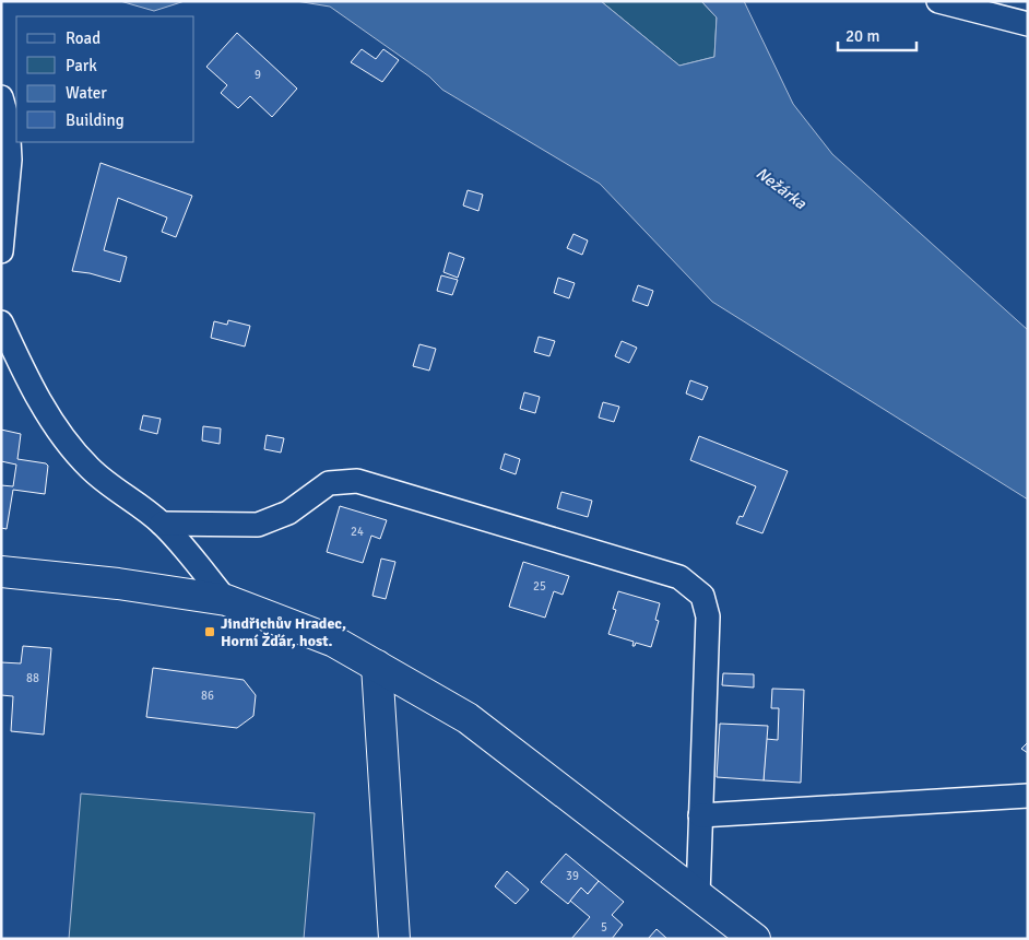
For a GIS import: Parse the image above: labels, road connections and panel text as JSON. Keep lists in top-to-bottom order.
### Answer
{
  "water": ["Nežárka"],
  "places": {
    "transit": ["Jindřichův Hradec, Horní Žďár, host."]
  },
  "house_numbers": [
    "9",
    "24",
    "25",
    "88",
    "86",
    "39",
    "5"
  ],
  "legend": [
    "Road",
    "Park",
    "Water",
    "Building"
  ],
  "scale_bar": "20 m"
}
